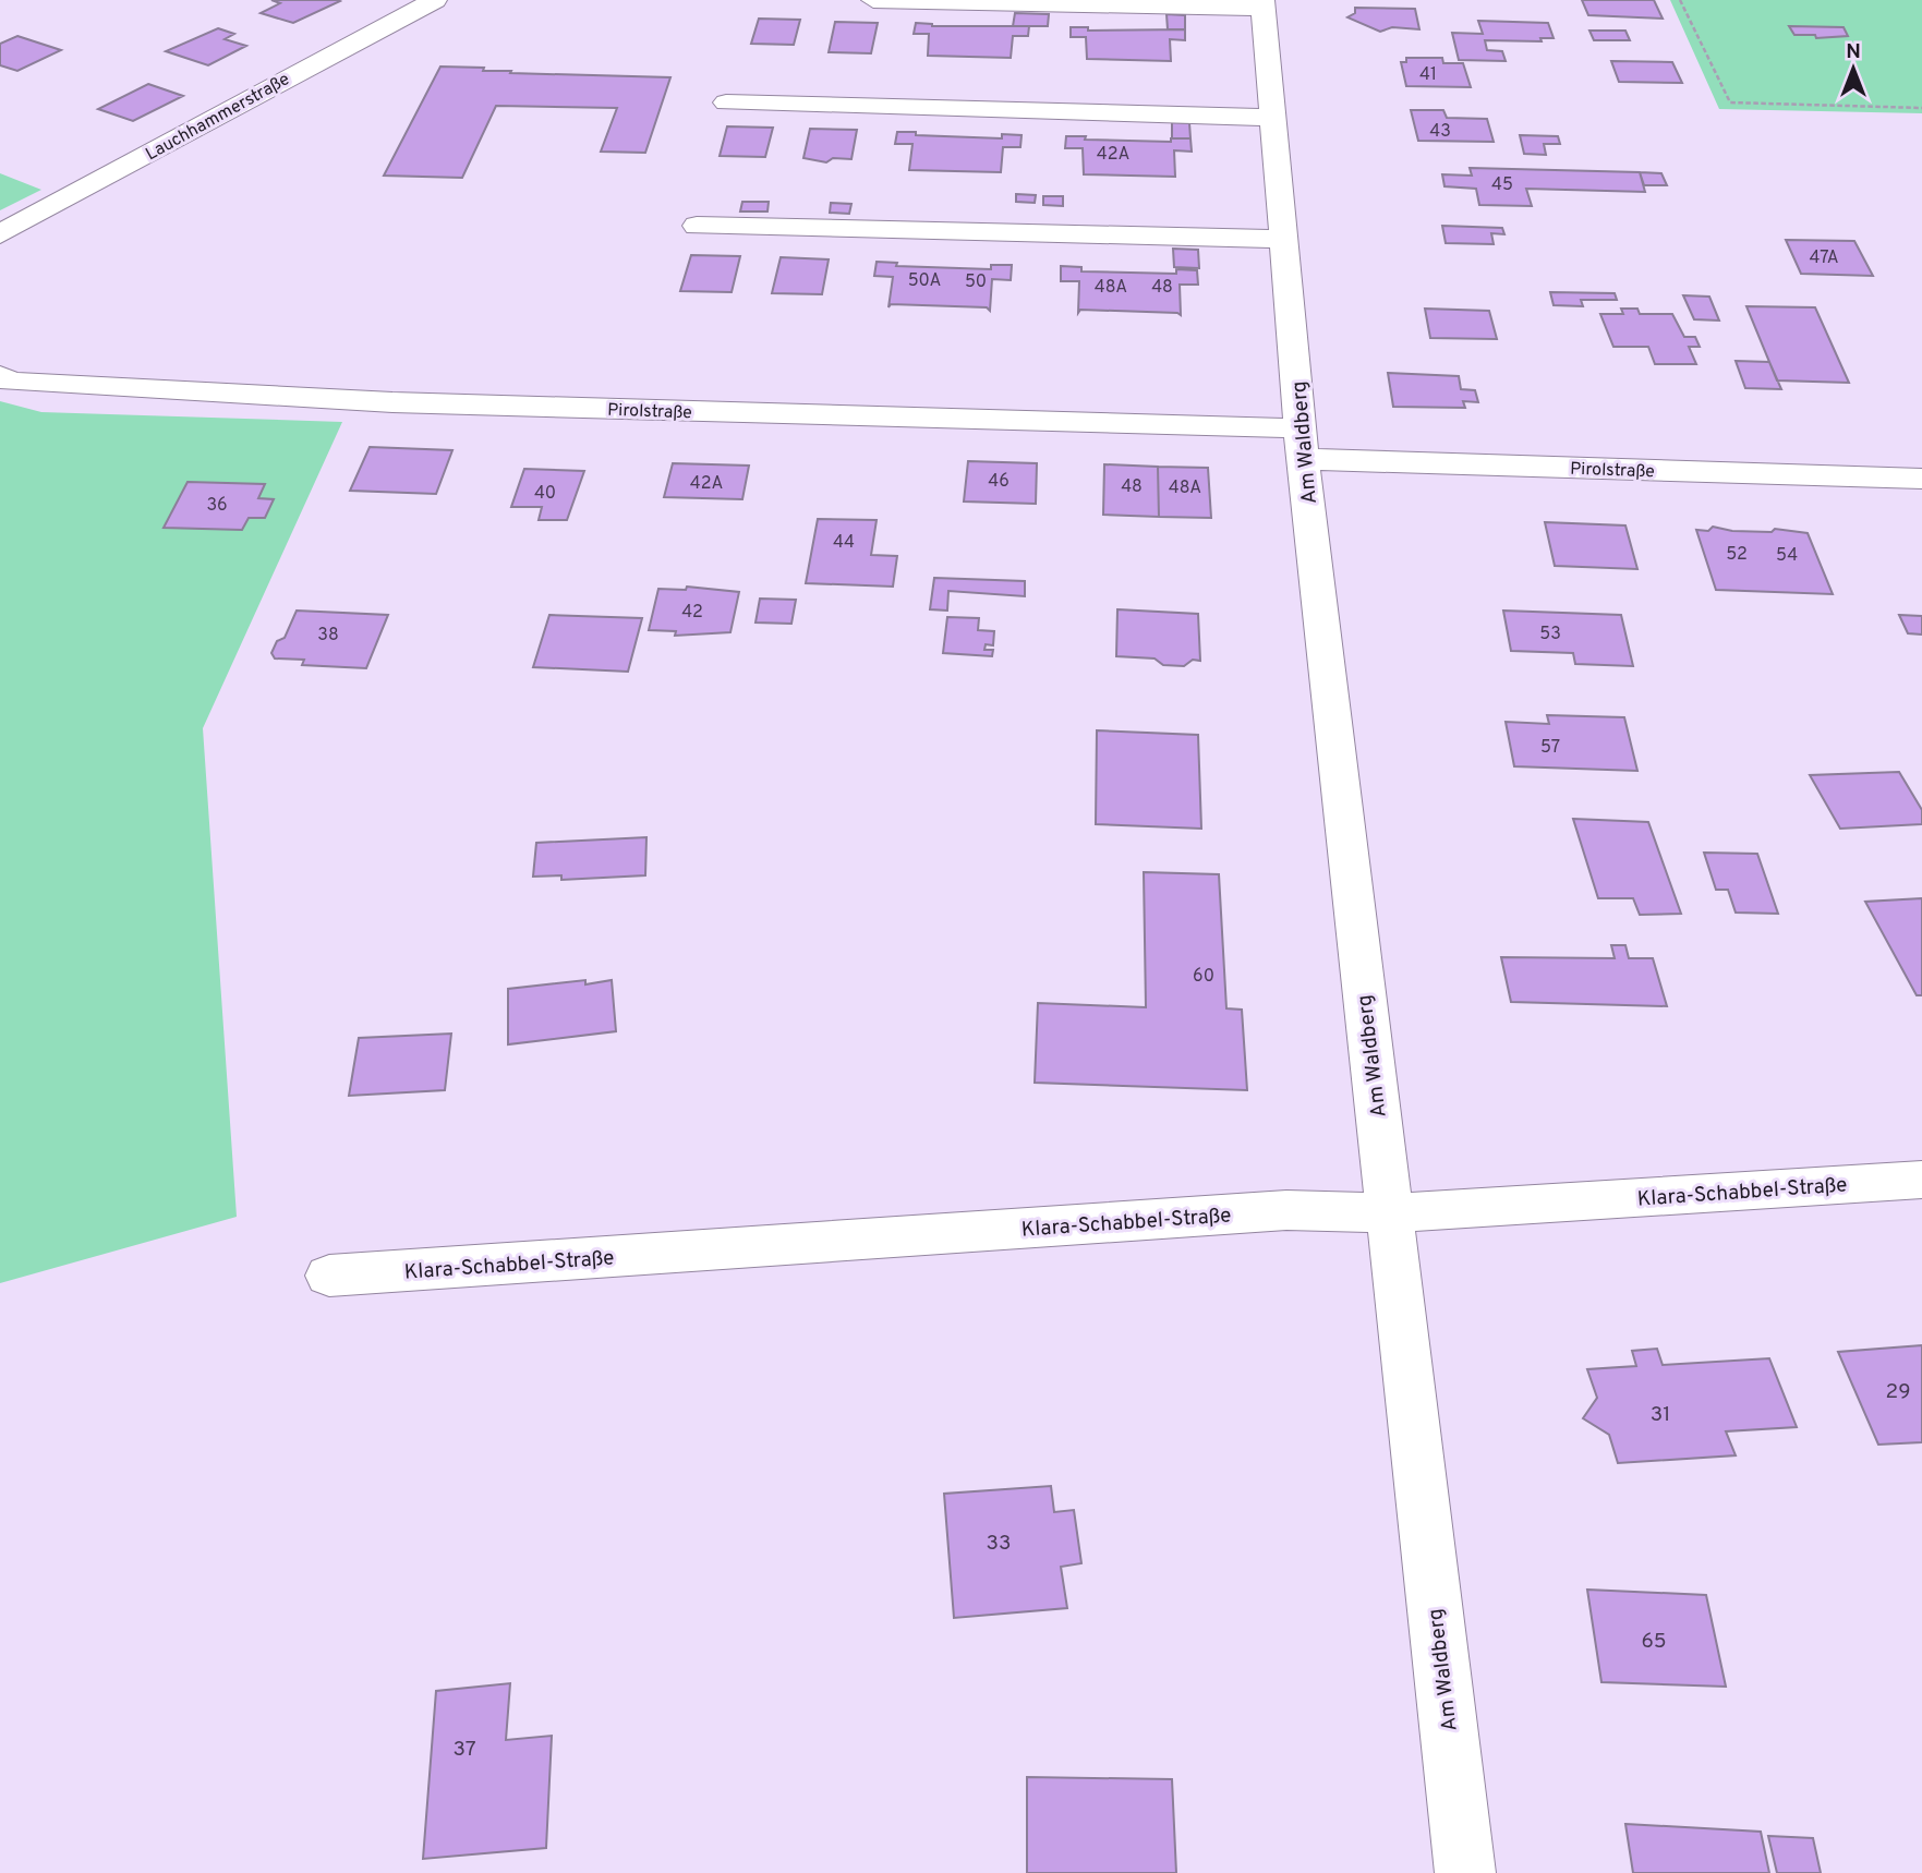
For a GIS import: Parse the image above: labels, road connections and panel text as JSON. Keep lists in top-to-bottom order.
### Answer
{
  "streets": {
    "street": [
      "Lauchhammerstraße",
      "Pirolstraße",
      "Am Waldberg",
      "Klara-Schabbel-Straße"
    ]
  },
  "crossings": [
    ["Pirolstraße", "Am Waldberg"],
    ["Am Waldberg", "Klara-Schabbel-Straße"]
  ],
  "house_numbers": [
    "41",
    "43",
    "42A",
    "45",
    "47A",
    "50A",
    "50",
    "48A",
    "48",
    "46",
    "42A",
    "48",
    "48A",
    "40",
    "36",
    "44",
    "52",
    "54",
    "42",
    "53",
    "38",
    "57",
    "60",
    "29",
    "31",
    "33",
    "65",
    "37"
  ],
  "north": "top"
}
